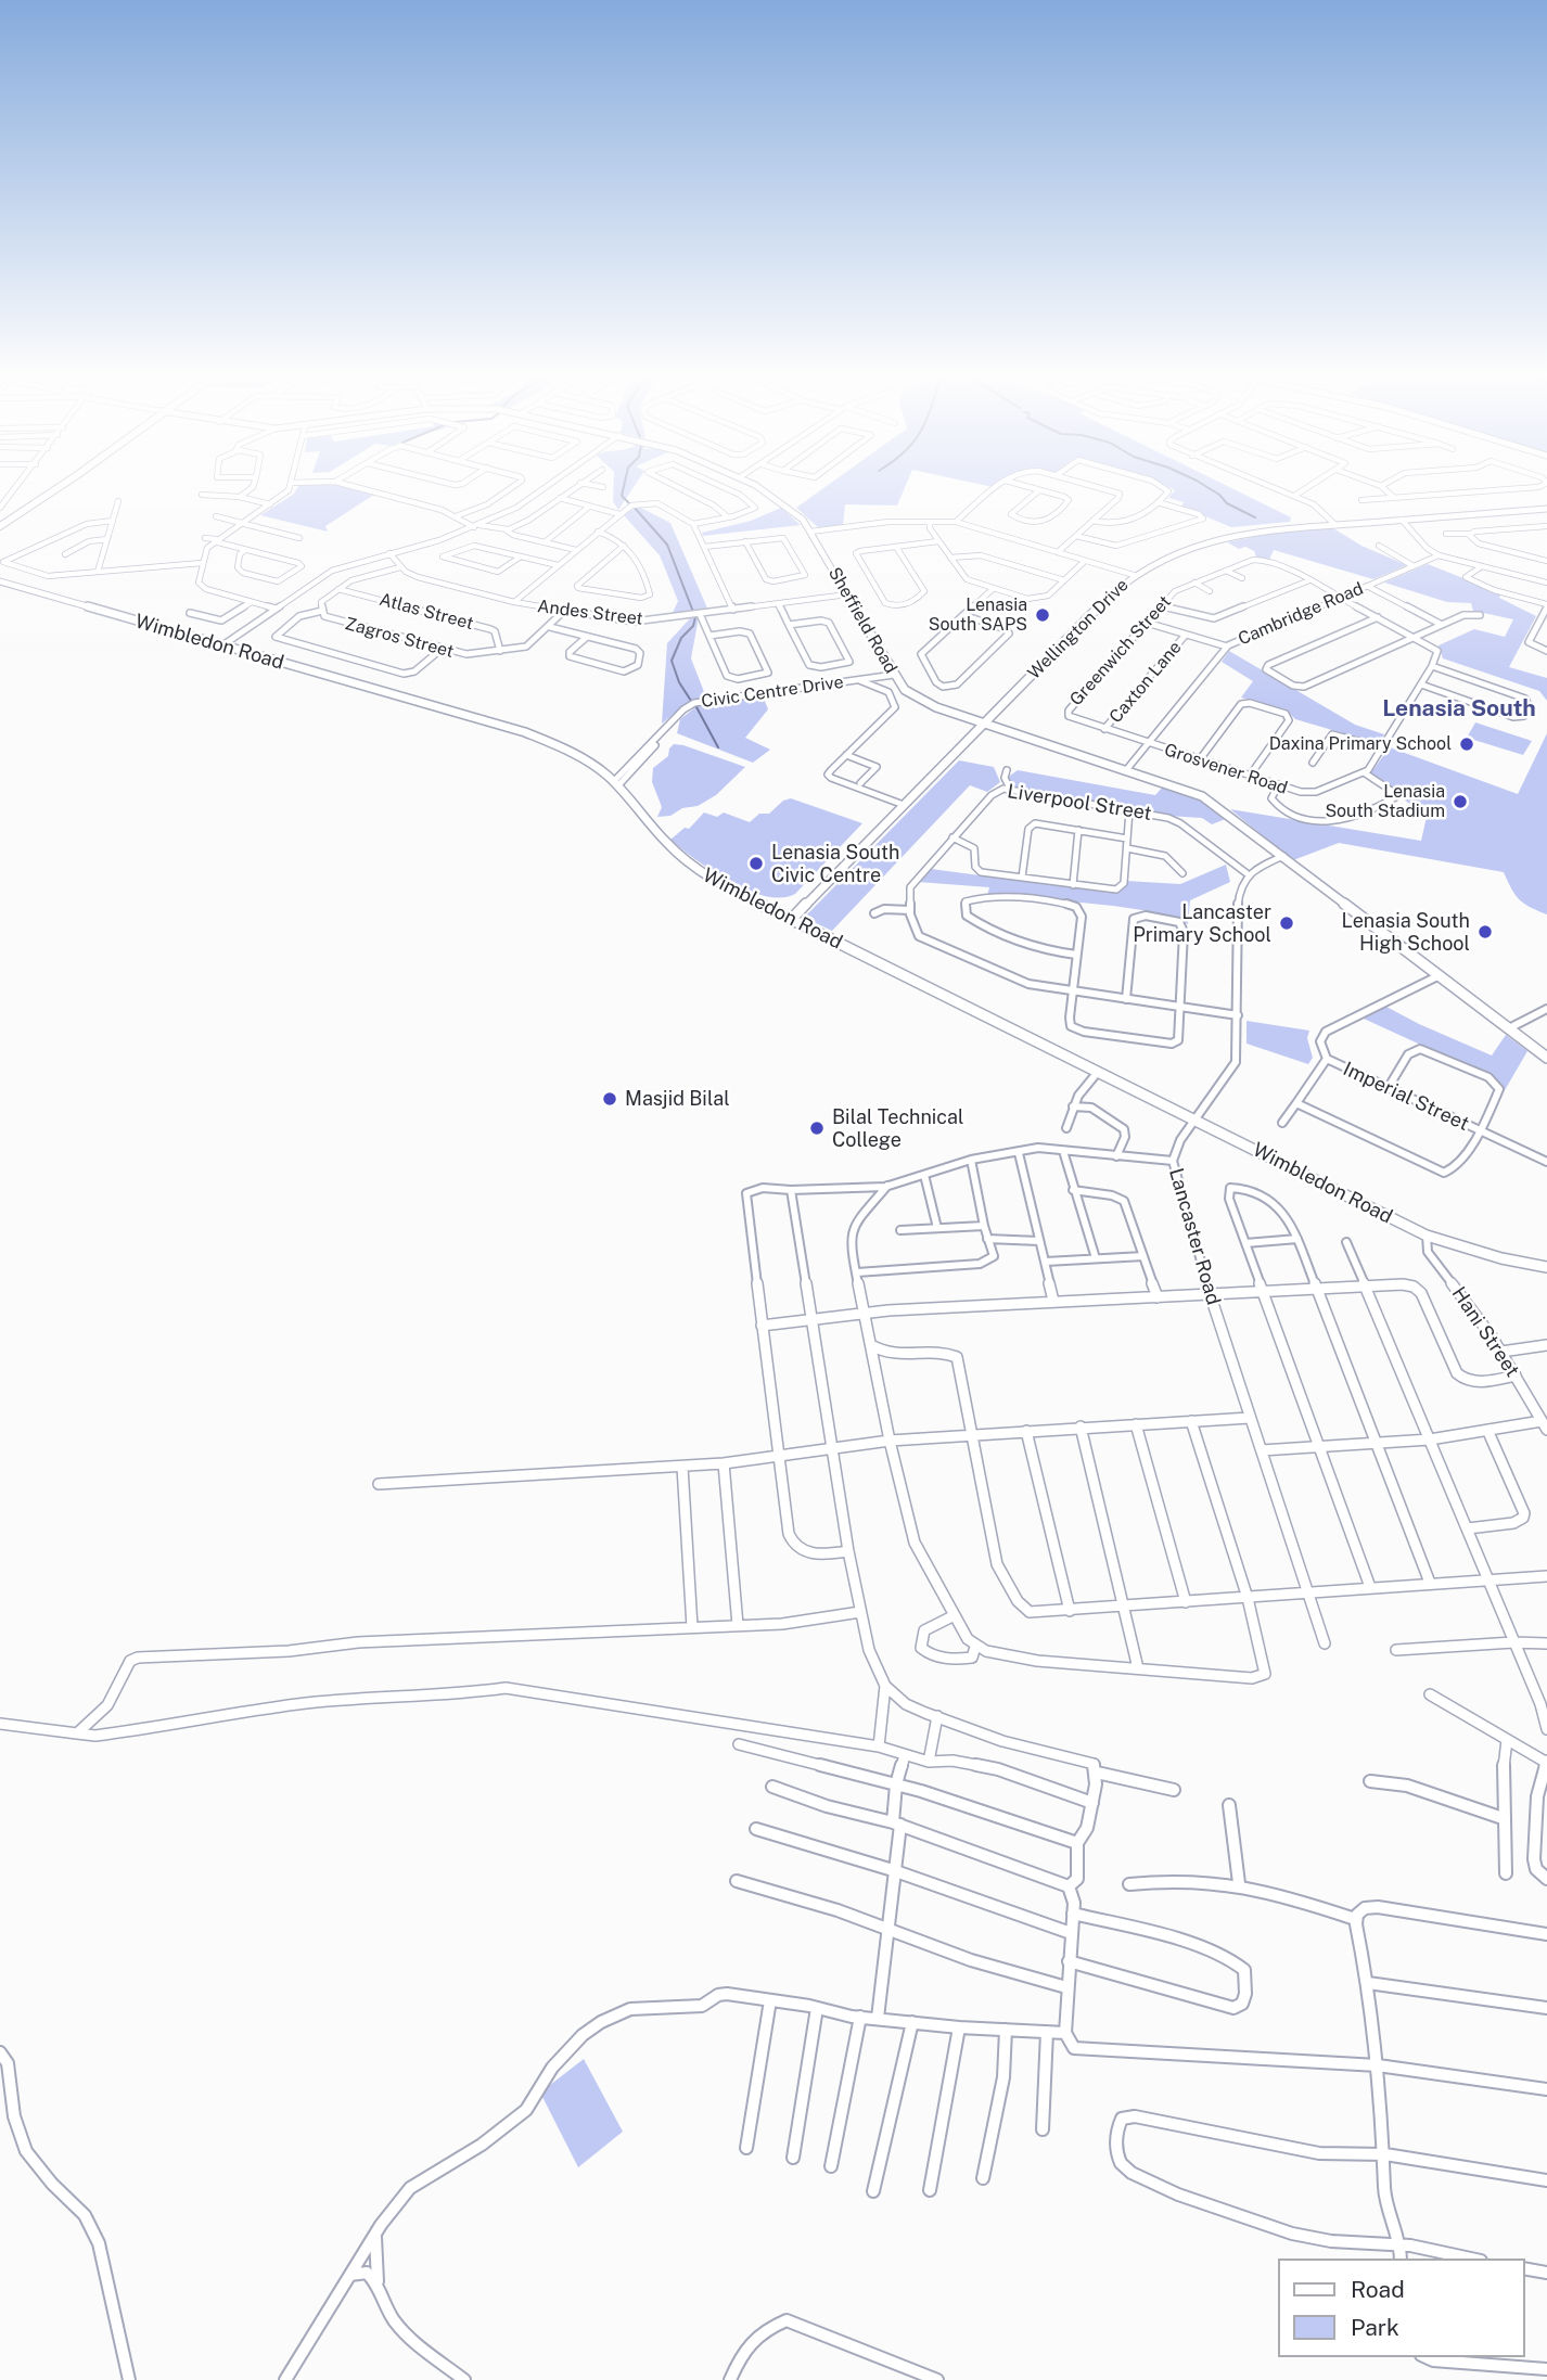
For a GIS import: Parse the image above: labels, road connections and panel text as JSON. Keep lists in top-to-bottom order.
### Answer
{
  "streets": {
    "street": [
      "Atlas Street",
      "Andes Street",
      "Cambridge Road",
      "Sheffield Road",
      "Wellington Drive",
      "Zagros Street",
      "Wimbledon Road",
      "Greenwich Street",
      "Caxton Lane",
      "Civic Centre Drive",
      "Grosvener Road",
      "Liverpool Street",
      "Imperial Street",
      "Lancaster Road",
      "Hani Street"
    ]
  },
  "crossings": [
    ["Atlas Street", "Zagros Street"],
    ["Andes Street", "Sheffield Road"],
    ["Andes Street", "Zagros Street"],
    ["Cambridge Road", "Sheffield Road"],
    ["Cambridge Road", "Greenwich Street"],
    ["Cambridge Road", "Grosvener Road"],
    ["Sheffield Road", "Wellington Drive"],
    ["Sheffield Road", "Civic Centre Drive"],
    ["Sheffield Road", "Imperial Street"],
    ["Wellington Drive", "Wimbledon Road"],
    ["Wimbledon Road", "Civic Centre Drive"],
    ["Wimbledon Road", "Lancaster Road"],
    ["Wimbledon Road", "Hani Street"],
    ["Greenwich Street", "Grosvener Road"],
    ["Caxton Lane", "Grosvener Road"],
    ["Liverpool Street", "Lancaster Road"]
  ],
  "districts": ["Lenasia South"],
  "places": [
    "Lenasia South SAPS",
    "Daxina Primary School",
    "Lenasia South Stadium",
    "Lenasia South Civic Centre",
    "Lancaster Primary School",
    "Lenasia South High School",
    "Masjid Bilal",
    "Bilal Technical College"
  ],
  "legend": ["Road", "Park"]
}
